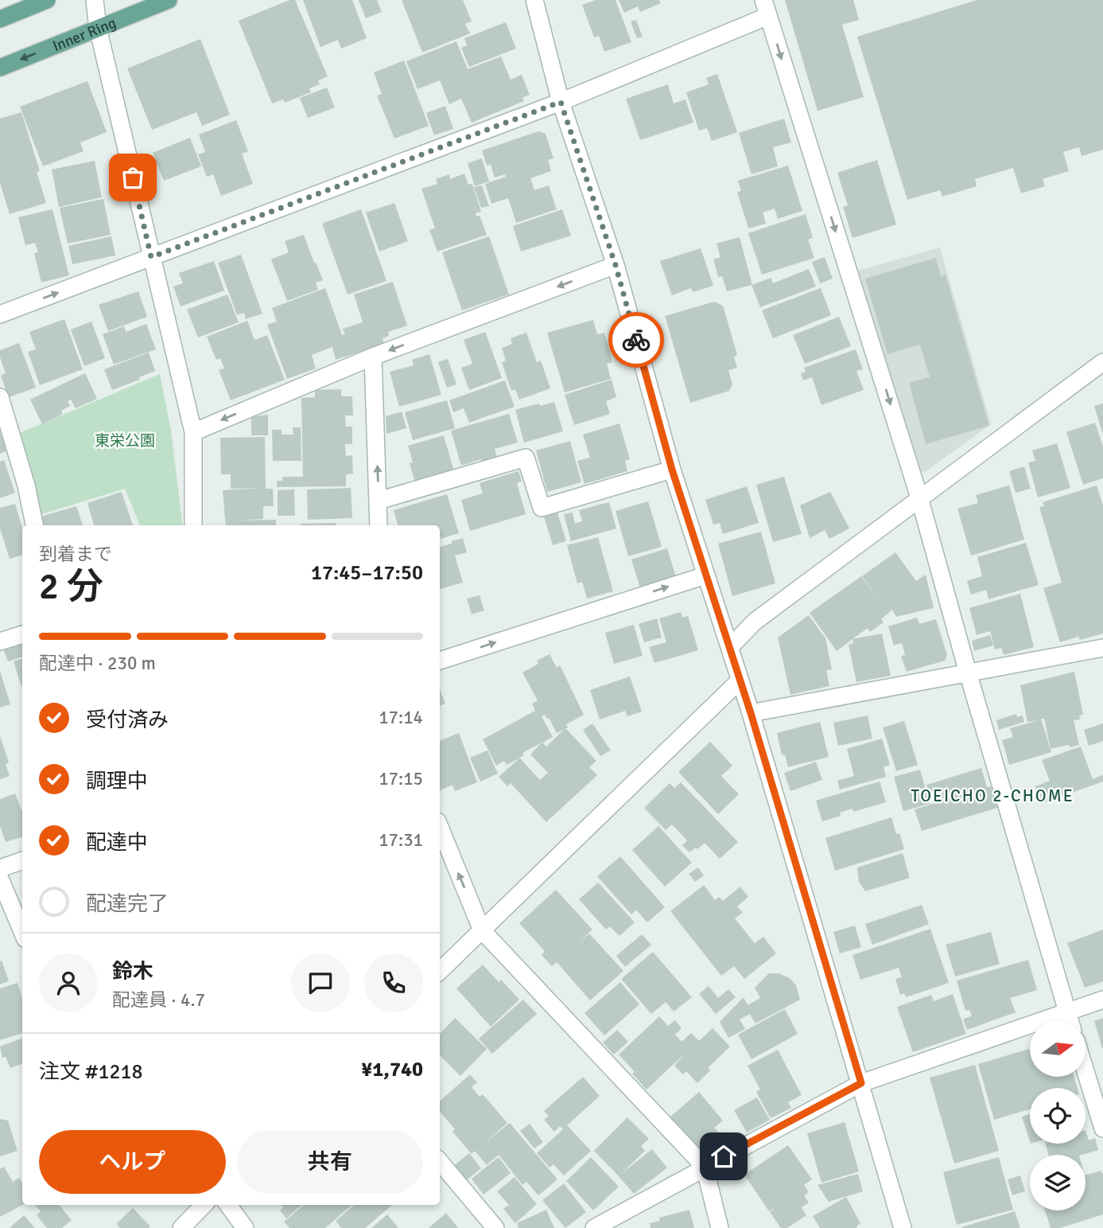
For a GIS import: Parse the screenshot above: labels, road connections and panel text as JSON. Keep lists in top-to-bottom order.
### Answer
{
  "streets": {
    "main road": ["Inner Ring"]
  },
  "districts": ["TOEICHO 2-CHOME"],
  "parks": ["東栄公園"],
  "north": "right",
  "page": {
    "heading": ["2 分", "到着まで", "17:45–17:50"],
    "panel": [
      "鈴木",
      "配達員 · 4.7",
      "注文 #1218",
      "¥1,740"
    ],
    "bar": "配達中 · 230 m",
    "list": [
      ["受付済み", "17:14"],
      ["調理中", "17:15"],
      ["配達中", "17:31"],
      "配達完了"
    ],
    "buttons": ["ヘルプ", "共有"]
  }
}
